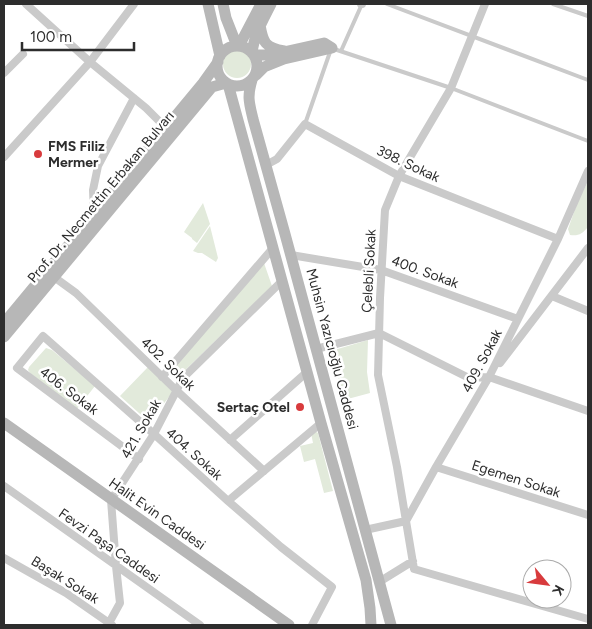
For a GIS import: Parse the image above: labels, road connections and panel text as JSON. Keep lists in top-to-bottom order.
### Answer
{
  "streets": {
    "main road": ["Prof. Dr. Necmettin Erbakan Bulvarı", "Muhsin Yazıcıoğlu Caddesi", "Halit Evin Caddesi"],
    "street": [
      "398. Sokak",
      "Çelebli Sokak",
      "400. Sokak",
      "409. Sokak",
      "402. Sokak",
      "406. Sokak",
      "421. Sokak",
      "404. Sokak",
      "Egemen Sokak",
      "Fevzi Paşa Caddesi",
      "Başak Sokak"
    ]
  },
  "crossings": [
    ["398. Sokak", "Çelebli Sokak"],
    ["398. Sokak", "409. Sokak"],
    ["Prof. Dr. Necmettin Erbakan Bulvarı", "Muhsin Yazıcıoğlu Caddesi"],
    ["Prof. Dr. Necmettin Erbakan Bulvarı", "402. Sokak"],
    ["Çelebli Sokak", "400. Sokak"],
    ["Çelebli Sokak", "409. Sokak"],
    ["400. Sokak", "Muhsin Yazıcıoğlu Caddesi"],
    ["400. Sokak", "409. Sokak"],
    ["409. Sokak", "Egemen Sokak"],
    ["402. Sokak", "421. Sokak"],
    ["406. Sokak", "421. Sokak"],
    ["406. Sokak", "404. Sokak"],
    ["421. Sokak", "404. Sokak"],
    ["421. Sokak", "Halit Evin Caddesi"]
  ],
  "places": ["FMS Filiz Mermer", "Sertaç Otel"],
  "scale_bar": "100 m",
  "north": "bottom right"
}
